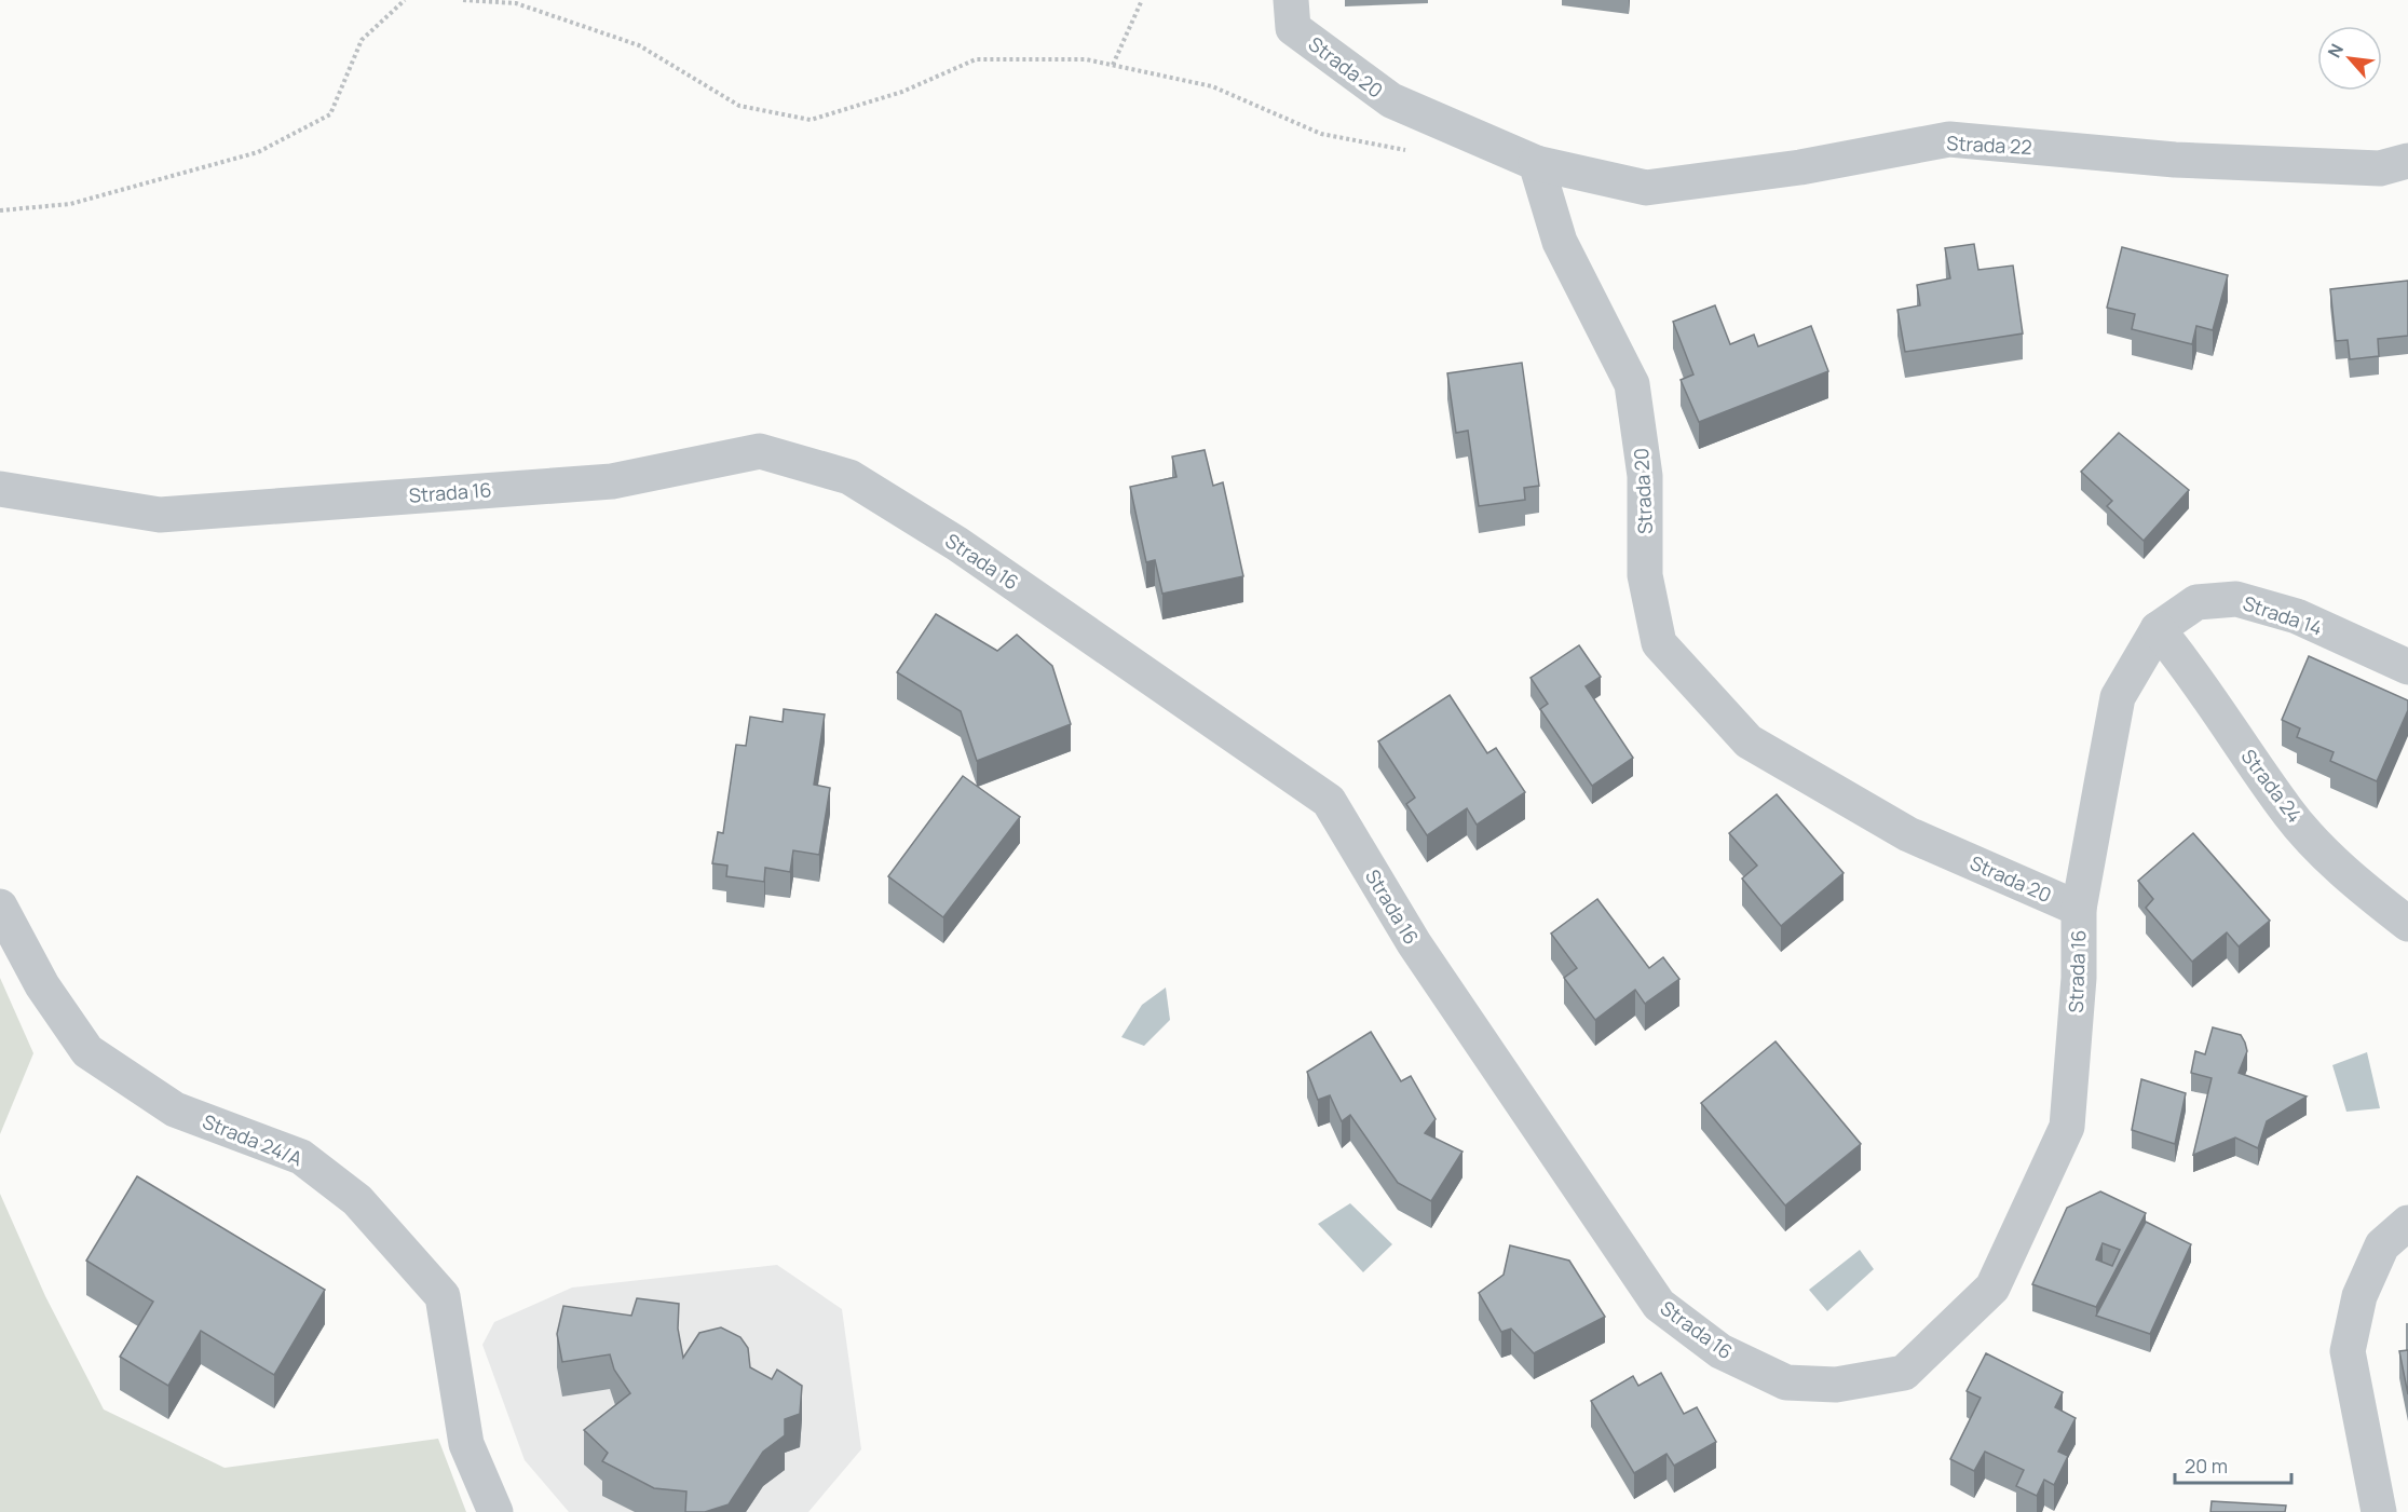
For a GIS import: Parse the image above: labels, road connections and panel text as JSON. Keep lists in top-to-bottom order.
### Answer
{
  "streets": {
    "street": [
      "Strada 20",
      "Strada 22",
      "Strada 16",
      "Strada 14",
      "Strada 24",
      "Strada 24/A"
    ]
  },
  "crossings": [
    ["Strada 20", "Strada 22"],
    ["Strada 20", "Strada 16"],
    ["Strada 16", "Strada 14"],
    ["Strada 16", "Strada 24"],
    ["Strada 14", "Strada 24"]
  ],
  "scale_bar": "20 m",
  "north": "top left"
}
